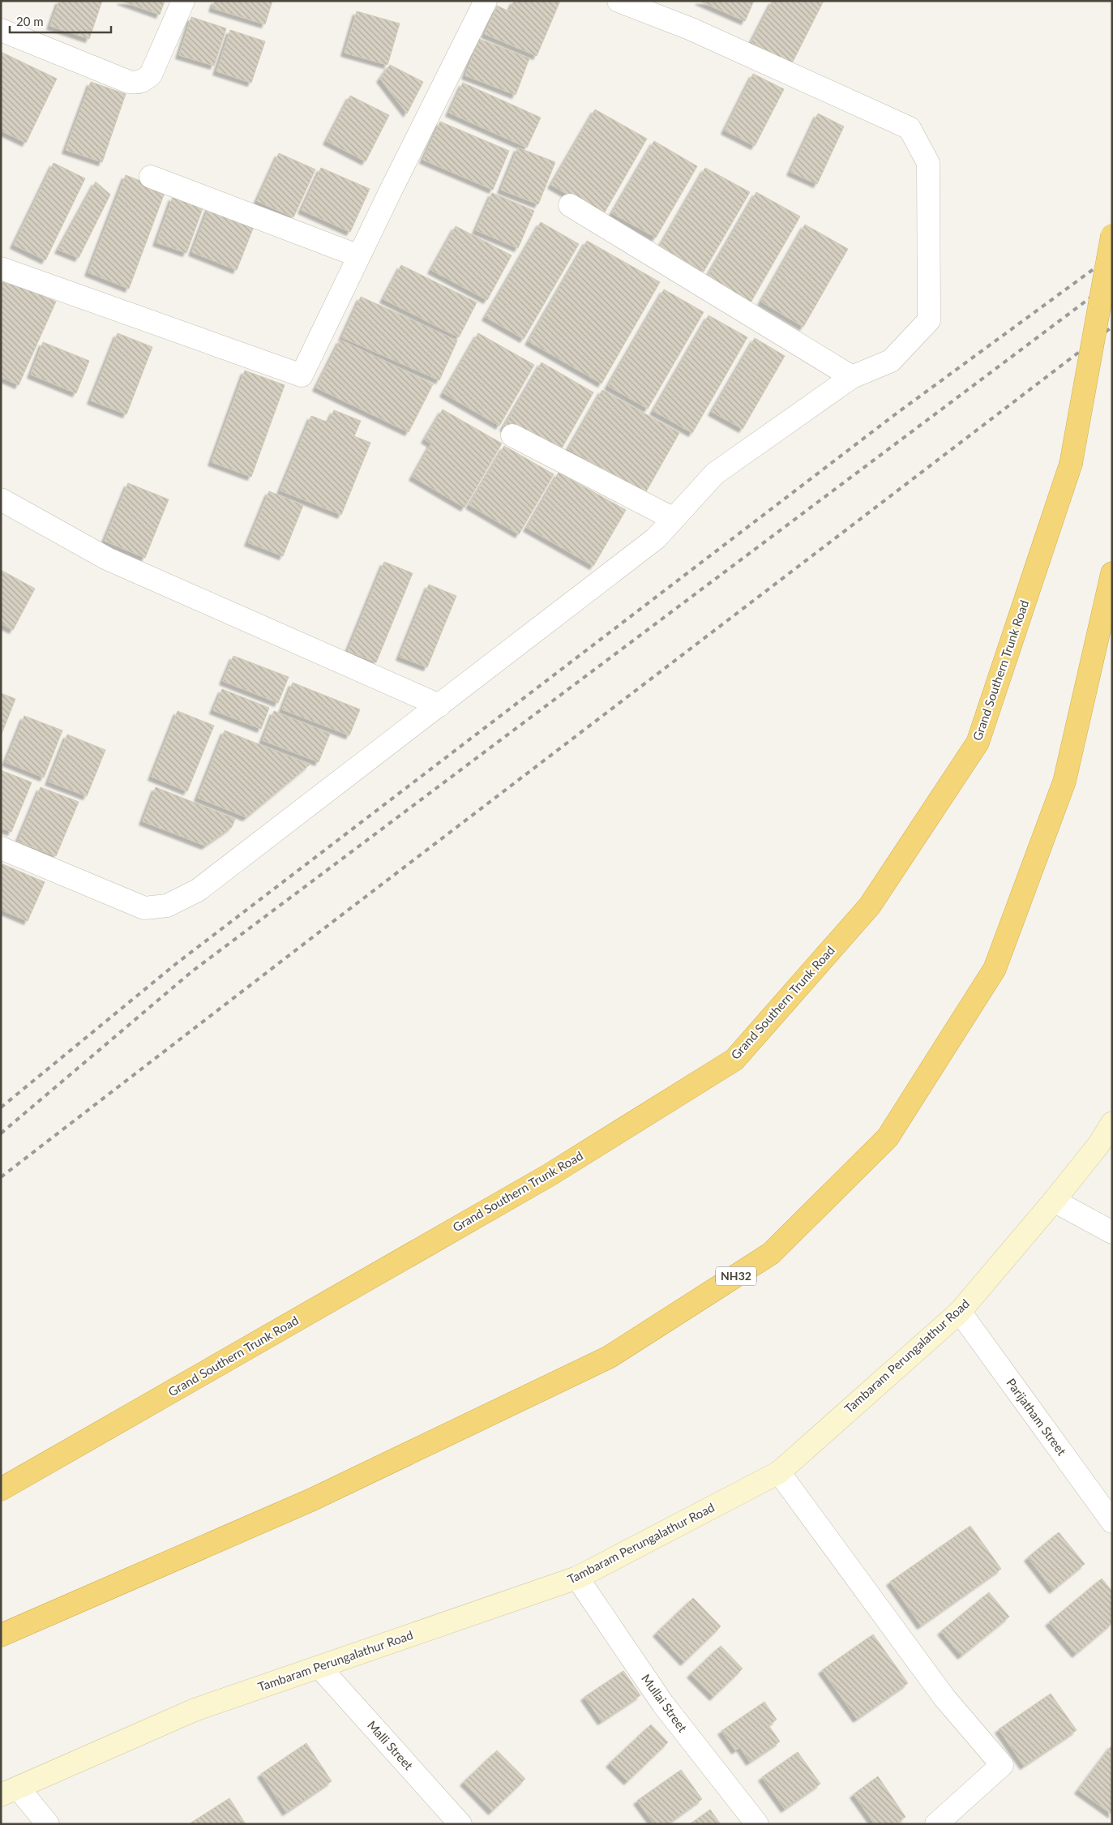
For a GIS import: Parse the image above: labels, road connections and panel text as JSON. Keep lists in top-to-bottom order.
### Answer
{
  "streets": {
    "highway": ["Grand Southern Trunk Road", "NH32"],
    "street": [
      "Tambaram Perungalathur Road",
      "Parijatham Street",
      "Mullai Street",
      "Malli Street"
    ]
  },
  "crossings": [
    ["Tambaram Perungalathur Road", "Parijatham Street"],
    ["Tambaram Perungalathur Road", "Mullai Street"],
    ["Tambaram Perungalathur Road", "Malli Street"]
  ],
  "scale_bar": "20 m"
}
